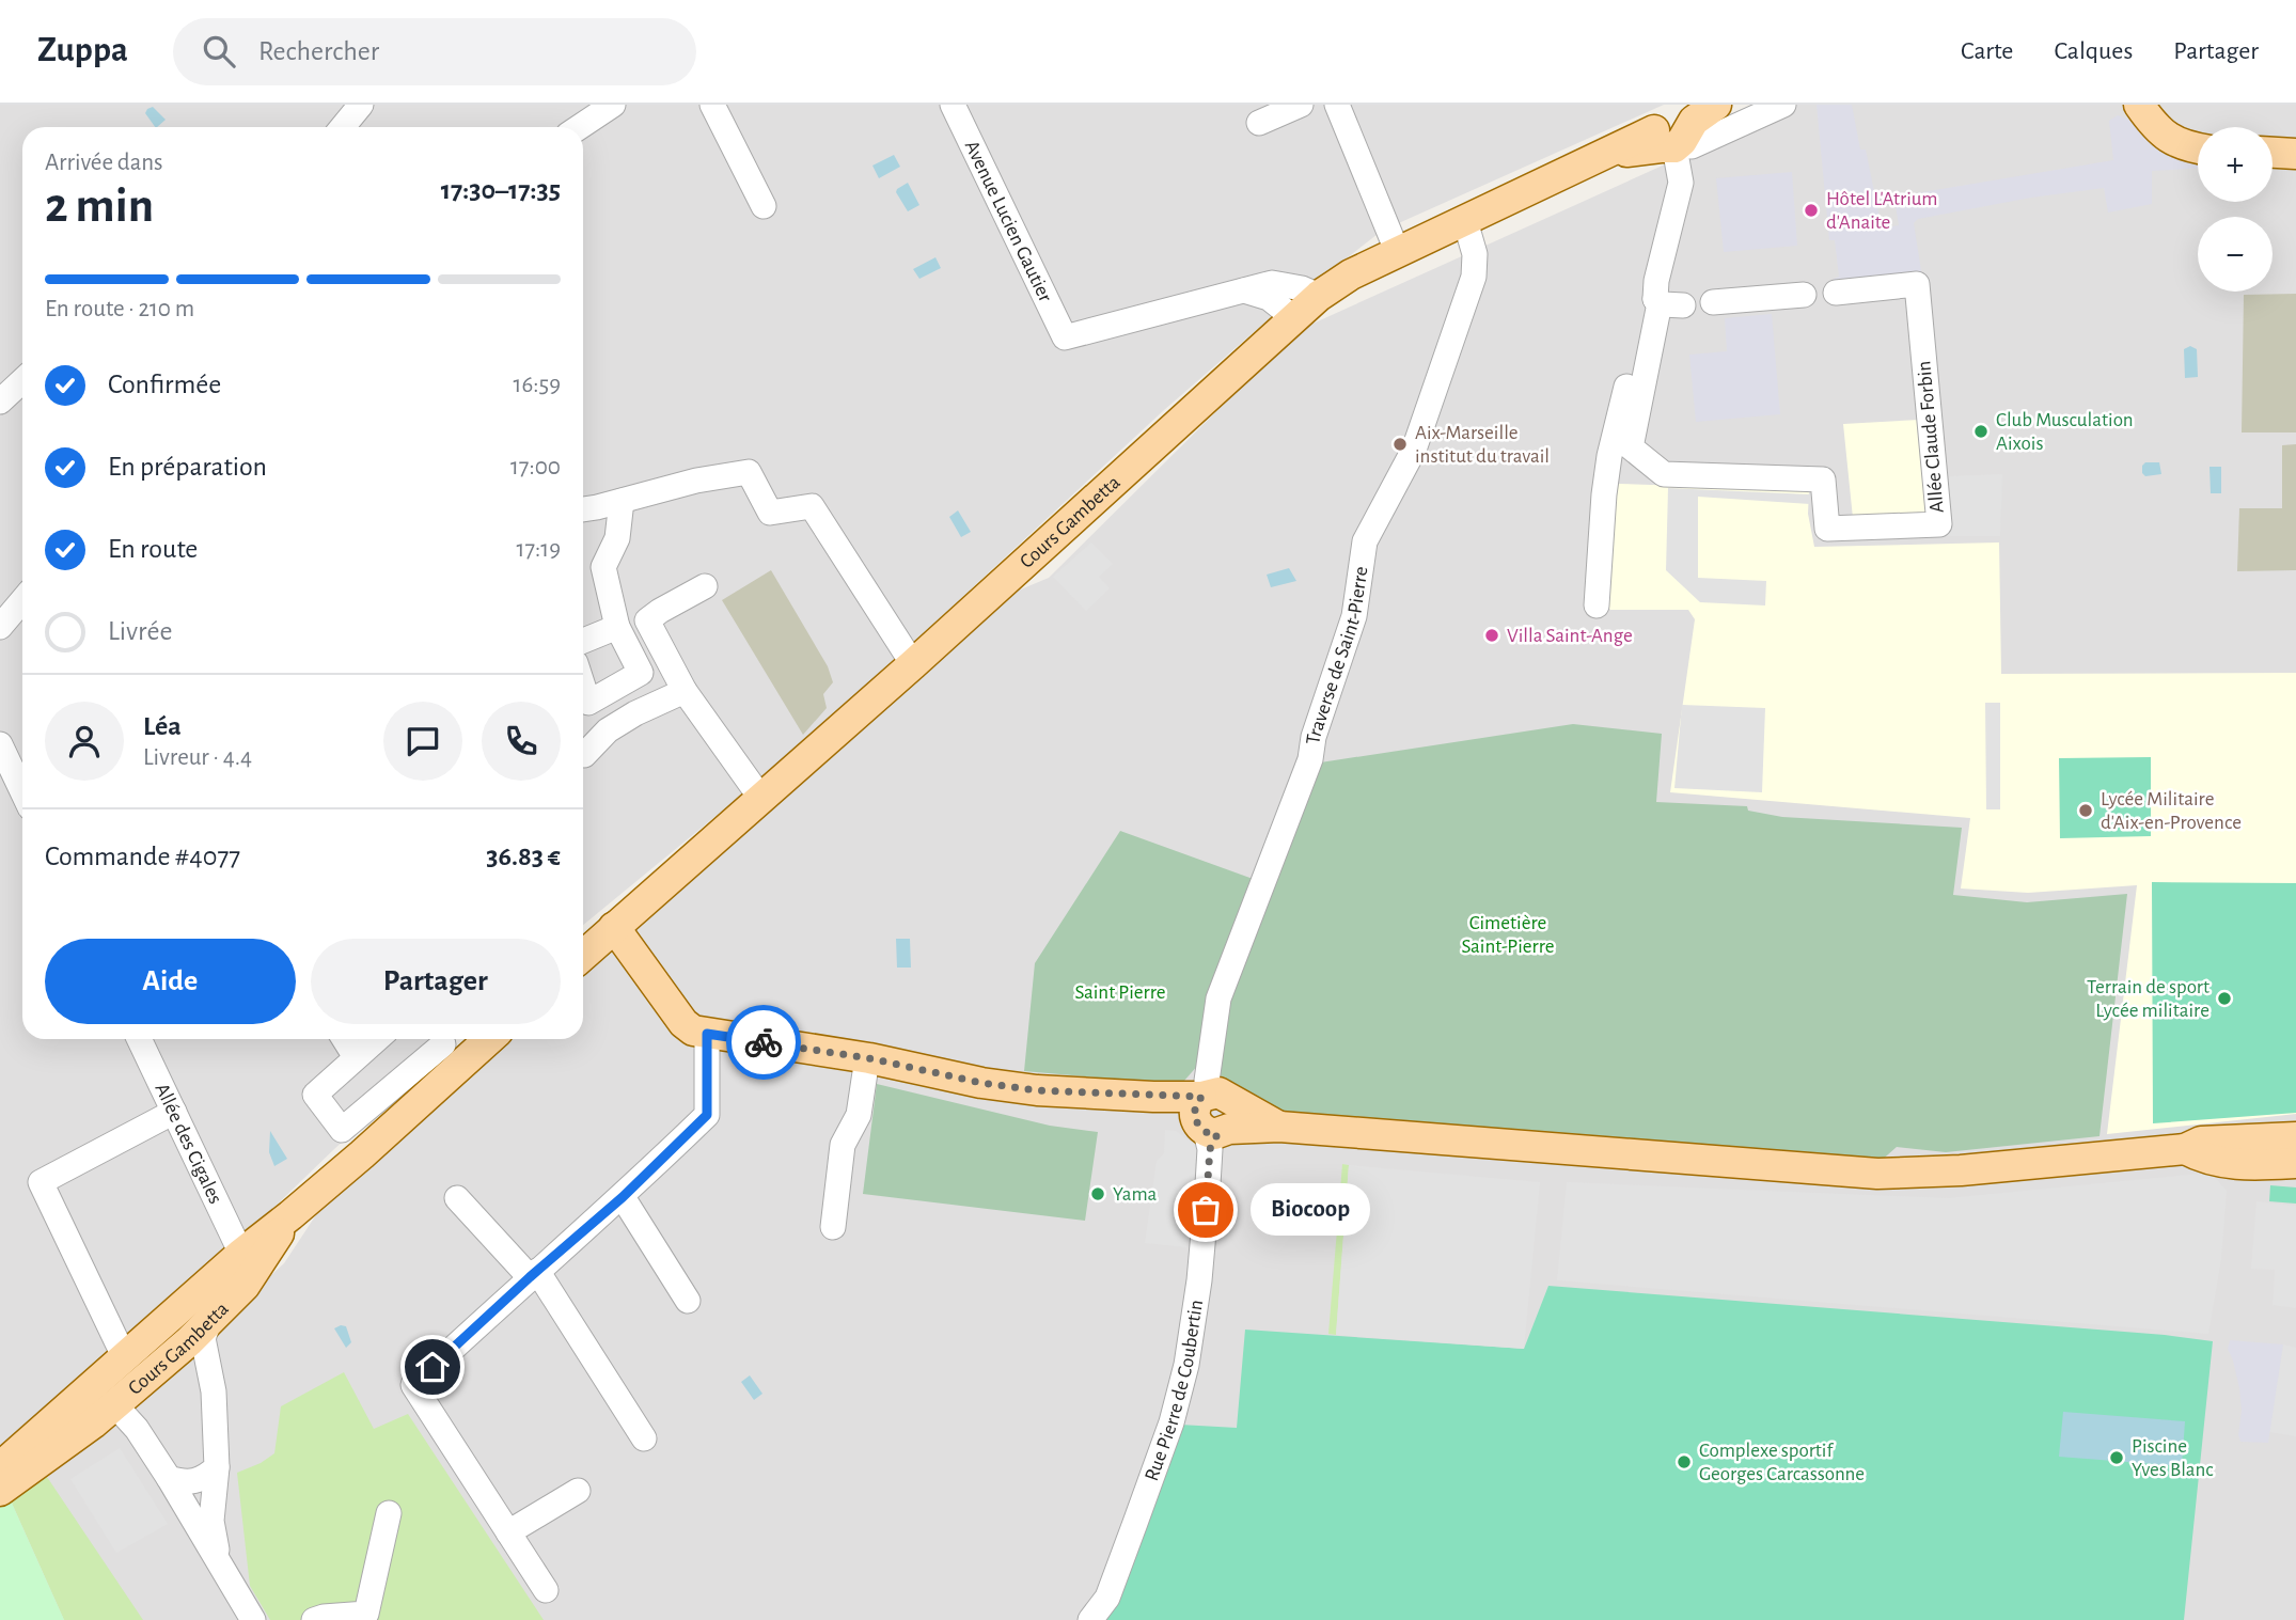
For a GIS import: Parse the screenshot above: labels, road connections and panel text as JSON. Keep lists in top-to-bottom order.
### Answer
{
  "streets": {
    "main road": ["Cours Gambetta"],
    "street": [
      "Avenue Lucien Gautier",
      "Allée Claude Forbin",
      "Traverse de Saint-Pierre",
      "Allée des Cigales",
      "Rue Pierre de Coubertin"
    ]
  },
  "crossings": [
    ["Allée Claude Forbin", "Cours Gambetta"],
    ["Cours Gambetta", "Traverse de Saint-Pierre"],
    ["Cours Gambetta", "Allée des Cigales"],
    ["Traverse de Saint-Pierre", "Rue Pierre de Coubertin"]
  ],
  "parks": ["Cimetière Saint-Pierre", "Saint Pierre"],
  "places": [
    "Hôtel L'Atrium d'Anaite",
    "Club Musculation Aixois",
    "Aix-Marseille institut du travail",
    "Villa Saint-Ange",
    "Lycée Militaire d'Aix-en-Provence",
    "Terrain de sport Lycée militaire",
    "Yama",
    "Biocoop",
    "Piscine Yves Blanc",
    "Complexe sportif Georges Carcassonne"
  ],
  "page": {
    "header": "Zuppa",
    "search": "Rechercher",
    "nav": ["Carte", "Calques", "Partager"],
    "map_buttons": ["+", "−"],
    "heading": ["2 min", "Arrivée dans", "17:30–17:35"],
    "panel": [
      "Léa",
      "Livreur · 4.4",
      "Commande #4077",
      "36.83 €"
    ],
    "bar": "En route · 210 m",
    "list": [
      ["Confirmée", "16:59"],
      ["En préparation", "17:00"],
      ["En route", "17:19"],
      "Livrée"
    ],
    "buttons": ["Aide", "Partager"],
    "bubble": "Biocoop"
  }
}
